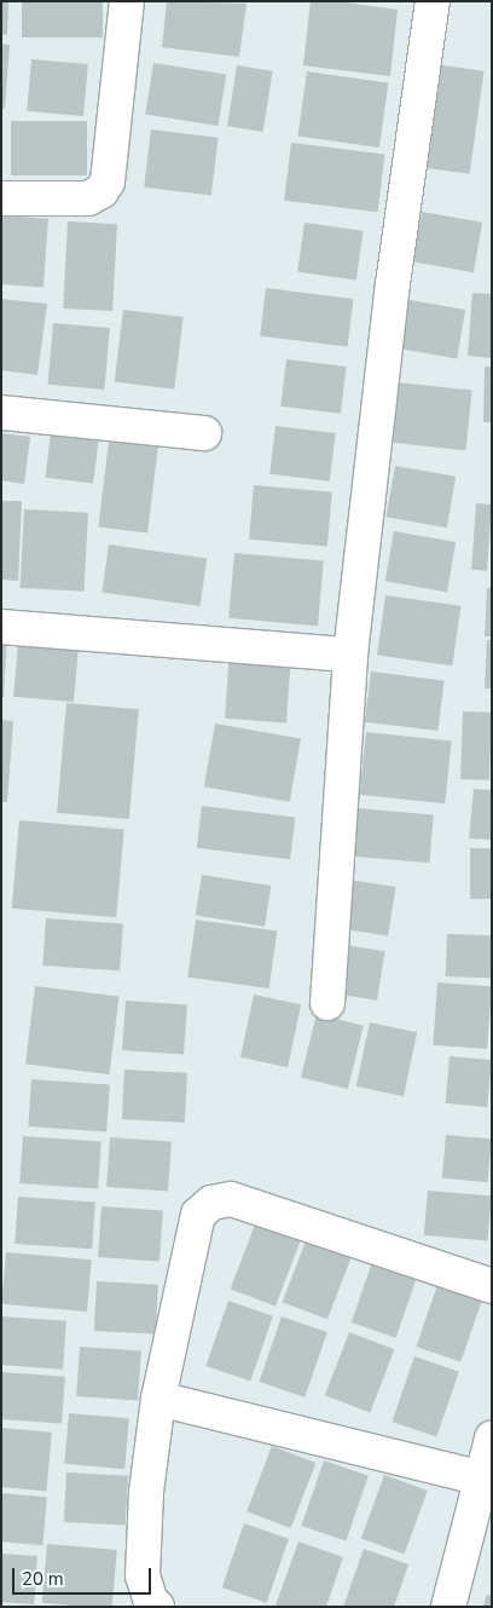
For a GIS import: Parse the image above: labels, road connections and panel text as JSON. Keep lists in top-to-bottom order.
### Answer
{
  "scale_bar": "20 m"
}
